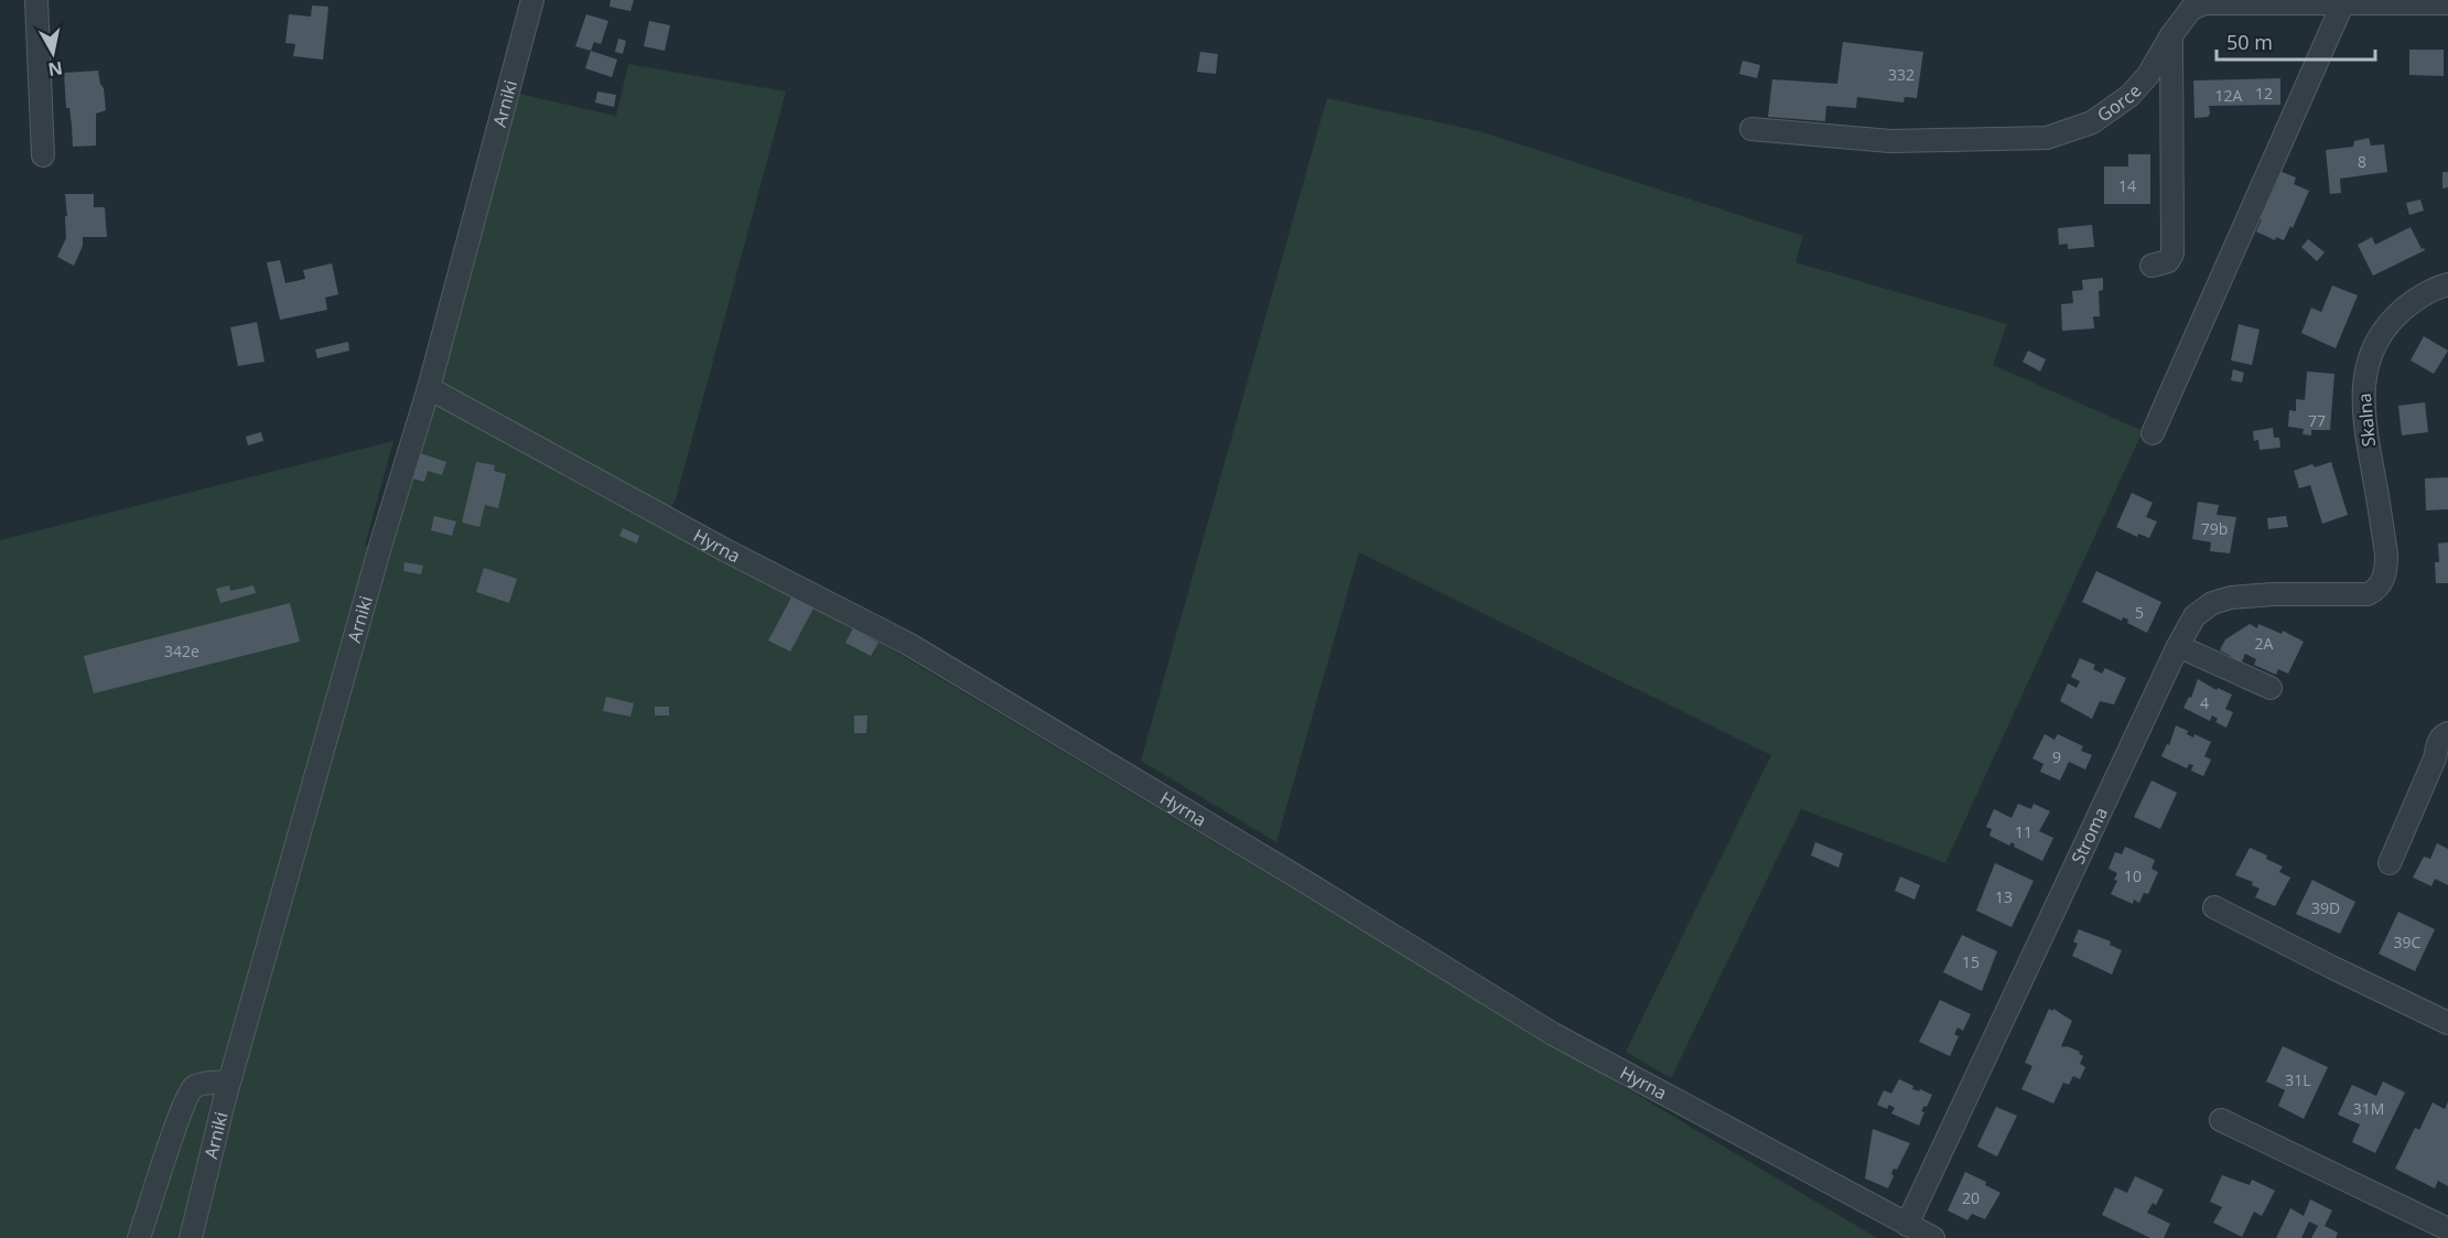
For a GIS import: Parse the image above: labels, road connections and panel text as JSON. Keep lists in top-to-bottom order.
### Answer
{
  "streets": {
    "street": [
      "Gorce",
      "Arniki",
      "Skalna",
      "Hyrna",
      "Stroma"
    ]
  },
  "crossings": [
    ["Arniki", "Hyrna"],
    ["Skalna", "Stroma"],
    ["Hyrna", "Stroma"]
  ],
  "house_numbers": [
    "332",
    "12",
    "12A",
    "8",
    "14",
    "77",
    "79b",
    "5",
    "2A",
    "342e",
    "4",
    "9",
    "11",
    "10",
    "13",
    "39D",
    "39C",
    "15",
    "31L",
    "31M",
    "20"
  ],
  "scale_bar": "50 m",
  "north": "bottom"
}
